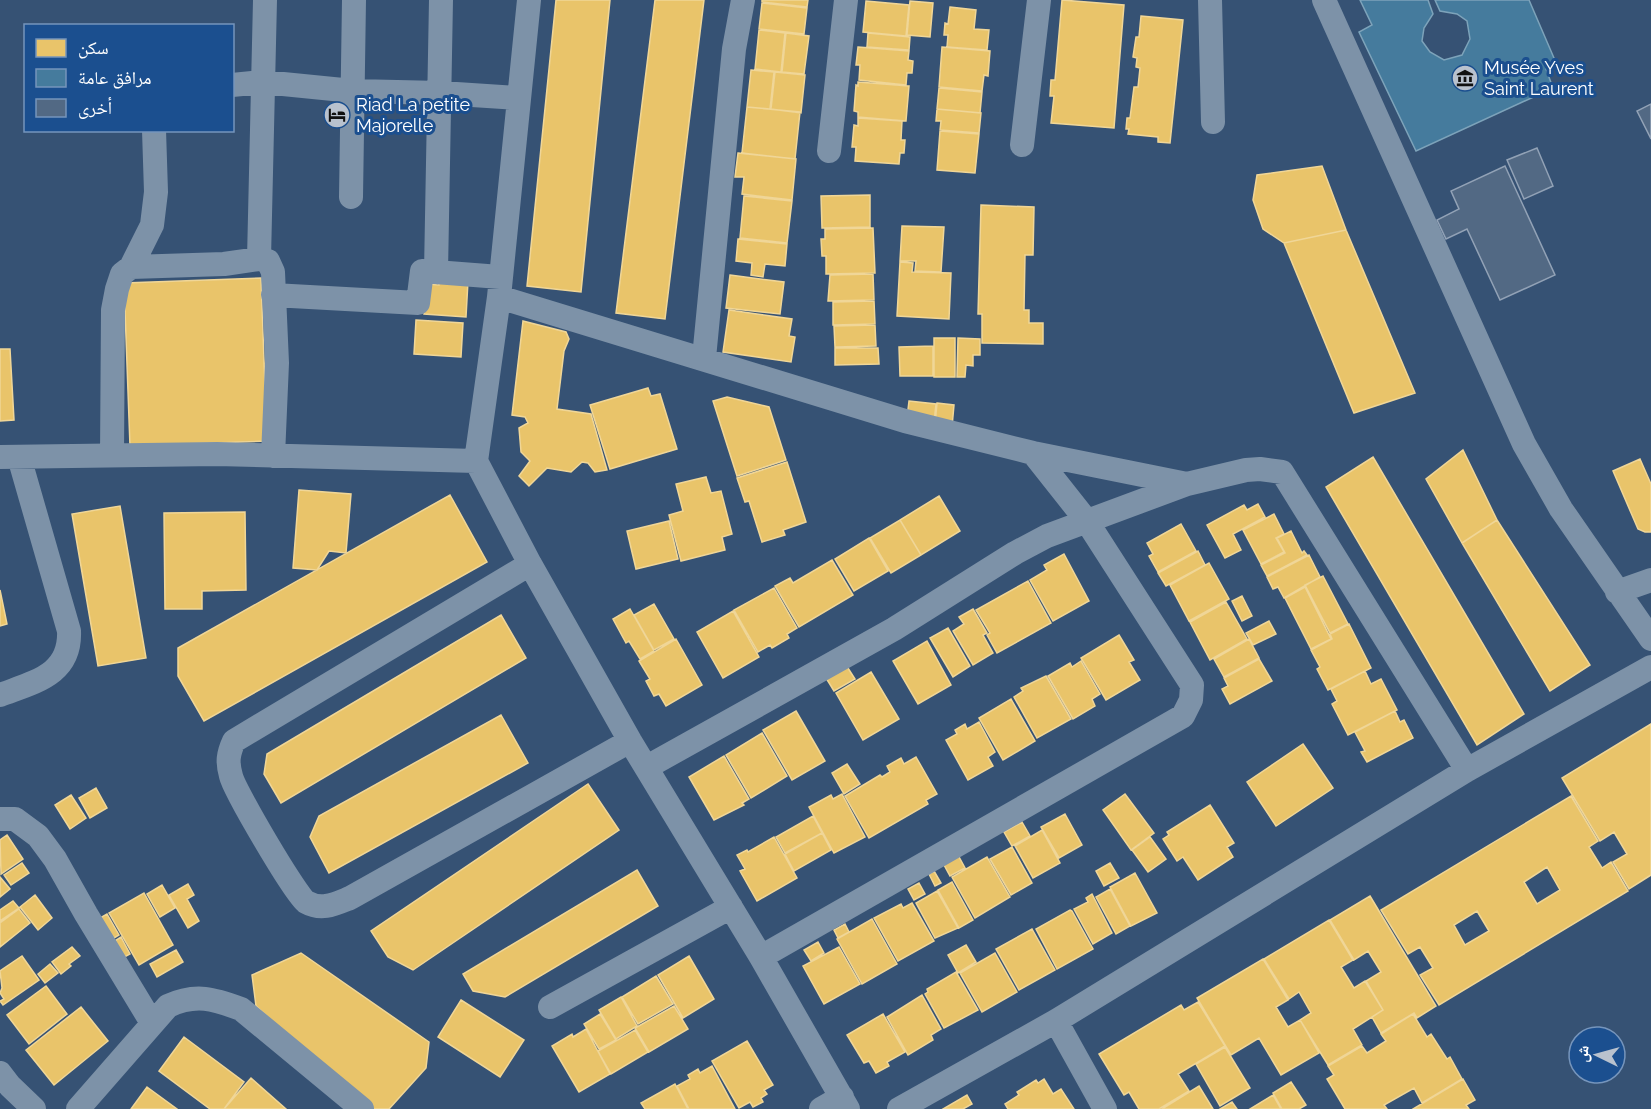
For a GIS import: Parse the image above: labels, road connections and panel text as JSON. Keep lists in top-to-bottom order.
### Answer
{
  "places": {
    "museum": ["Musée Yves Saint Laurent"],
    "hotel": ["Riad La petite Majorelle"]
  },
  "legend": ["سكن", "مرافق عامة", "أخرى"],
  "north": "left"
}
